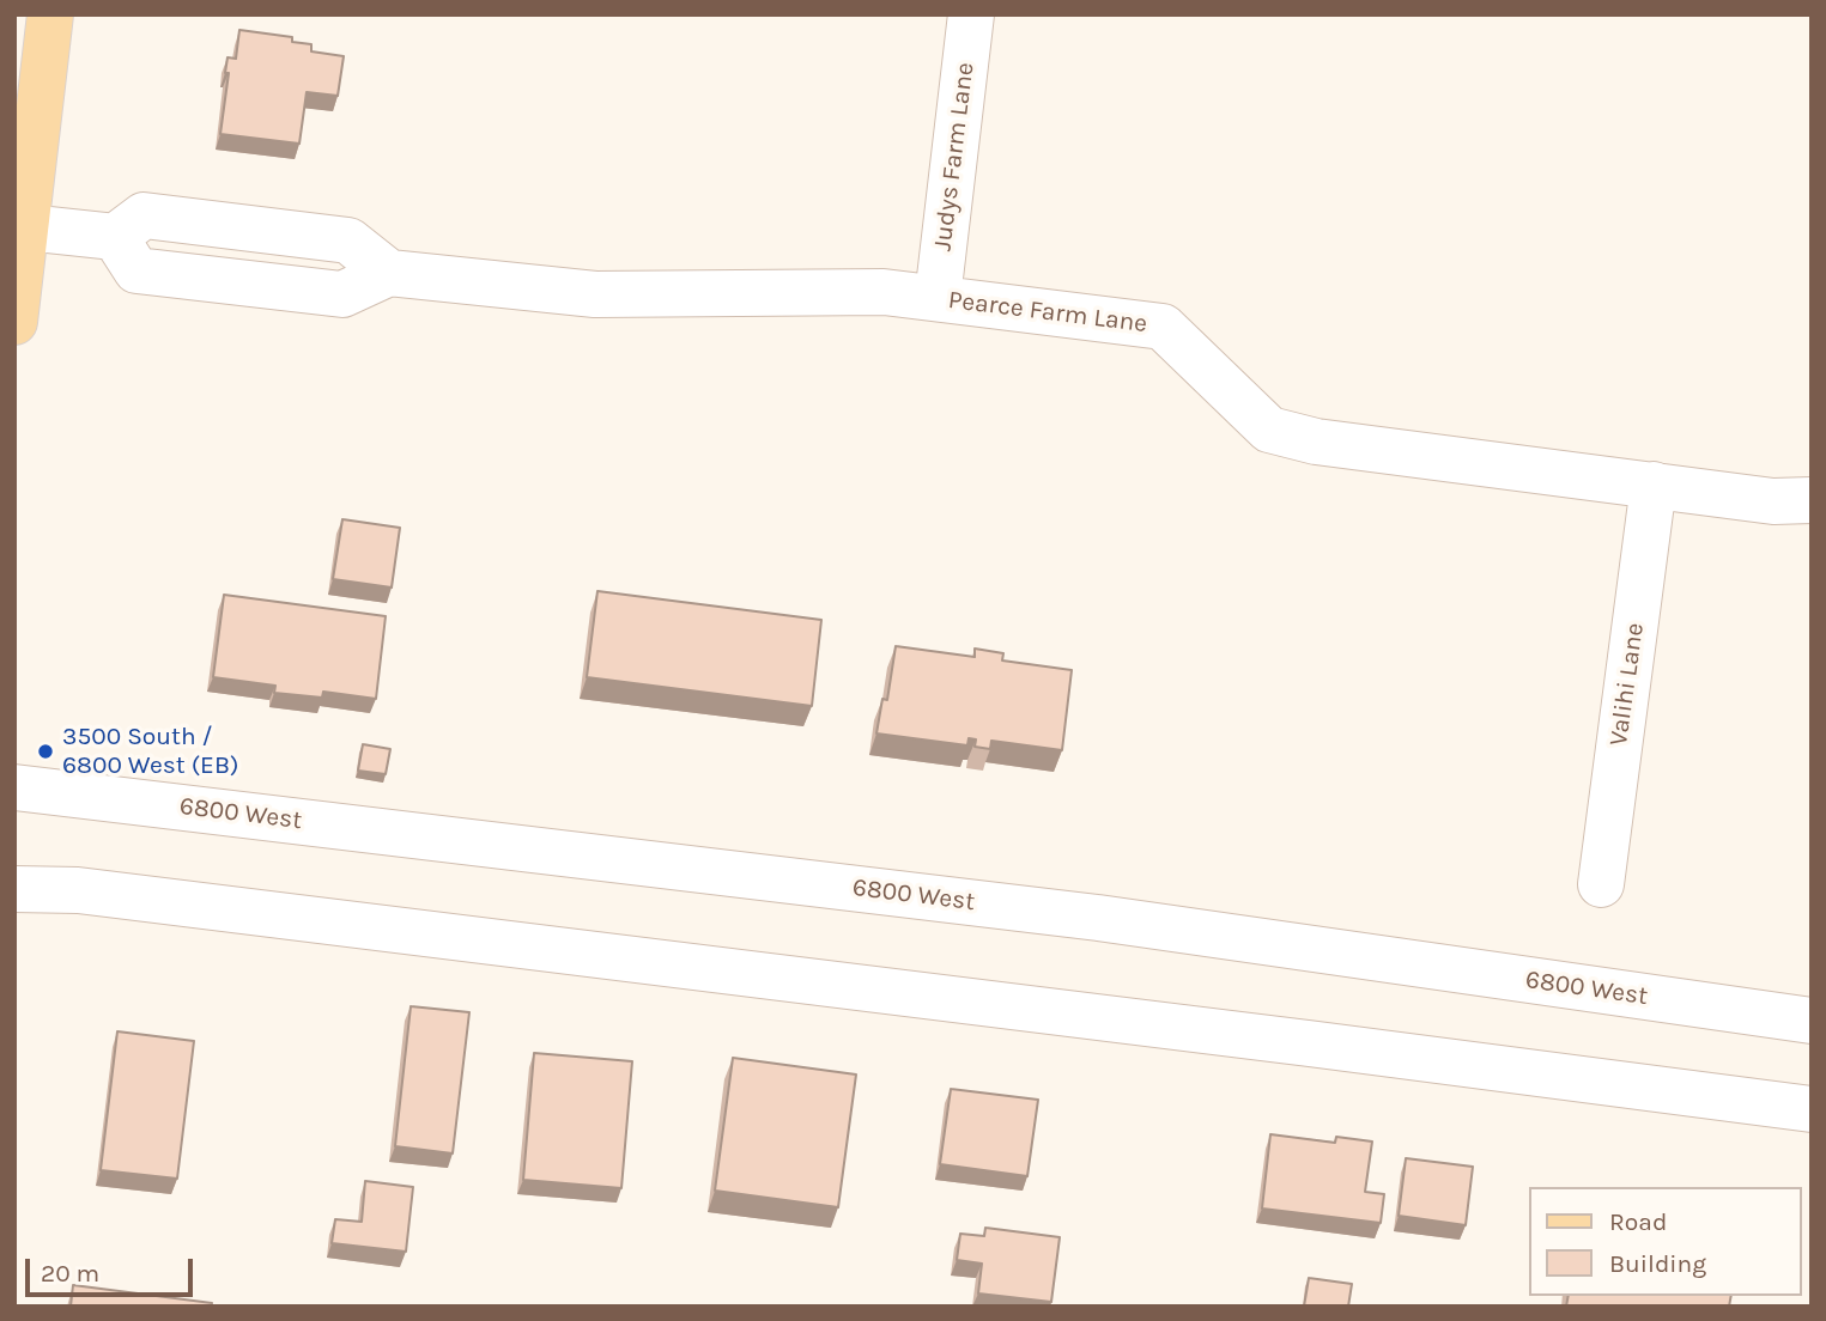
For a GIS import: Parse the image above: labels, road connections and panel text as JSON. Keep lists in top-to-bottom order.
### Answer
{
  "streets": {
    "street": [
      "Judys Farm Lane",
      "Pearce Farm Lane",
      "Valihi Lane",
      "6800 West"
    ]
  },
  "crossings": [
    ["Judys Farm Lane", "Pearce Farm Lane"],
    ["Pearce Farm Lane", "Valihi Lane"]
  ],
  "places": ["3500 South / 6800 West (EB)"],
  "legend": ["Road", "Building"],
  "scale_bar": "20 m"
}
